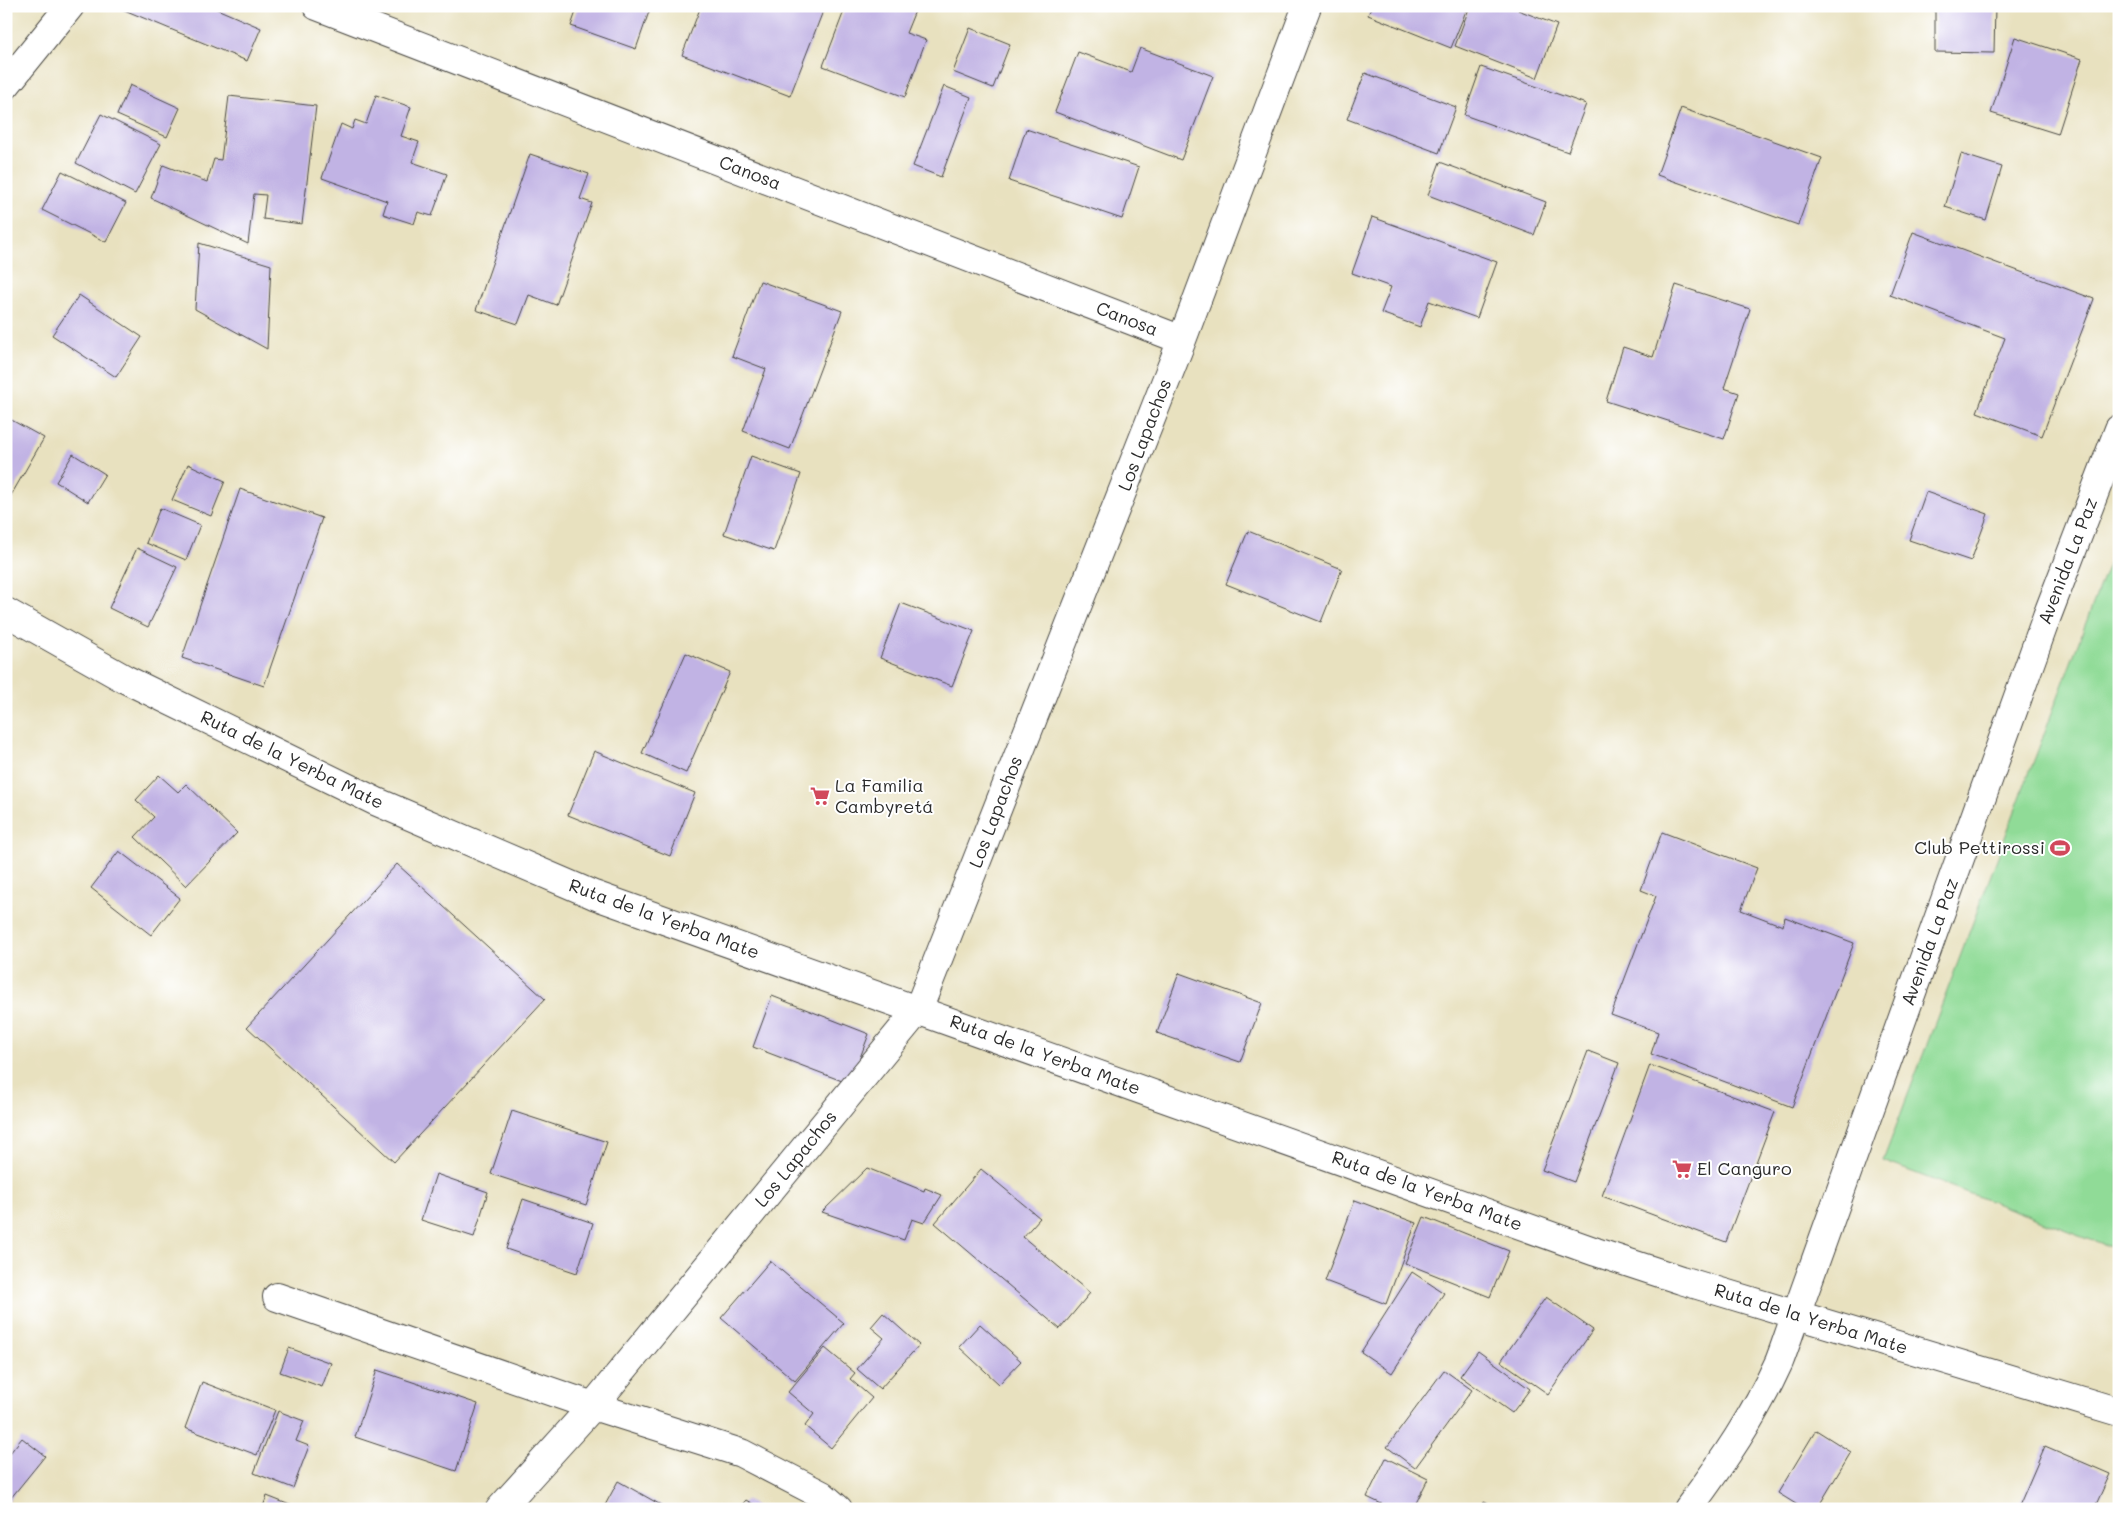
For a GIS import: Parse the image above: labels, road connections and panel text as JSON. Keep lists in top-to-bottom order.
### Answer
{
  "streets": {
    "street": [
      "Canosa",
      "Los Lapachos",
      "Avenida La Paz",
      "Ruta de la Yerba Mate"
    ]
  },
  "crossings": [
    ["Canosa", "Los Lapachos"],
    ["Los Lapachos", "Ruta de la Yerba Mate"],
    ["Avenida La Paz", "Ruta de la Yerba Mate"]
  ],
  "places": {
    "supermarket": ["La Familia Cambyretá", "El Canguro"],
    "sports": ["Club Pettirossi"]
  }
}
